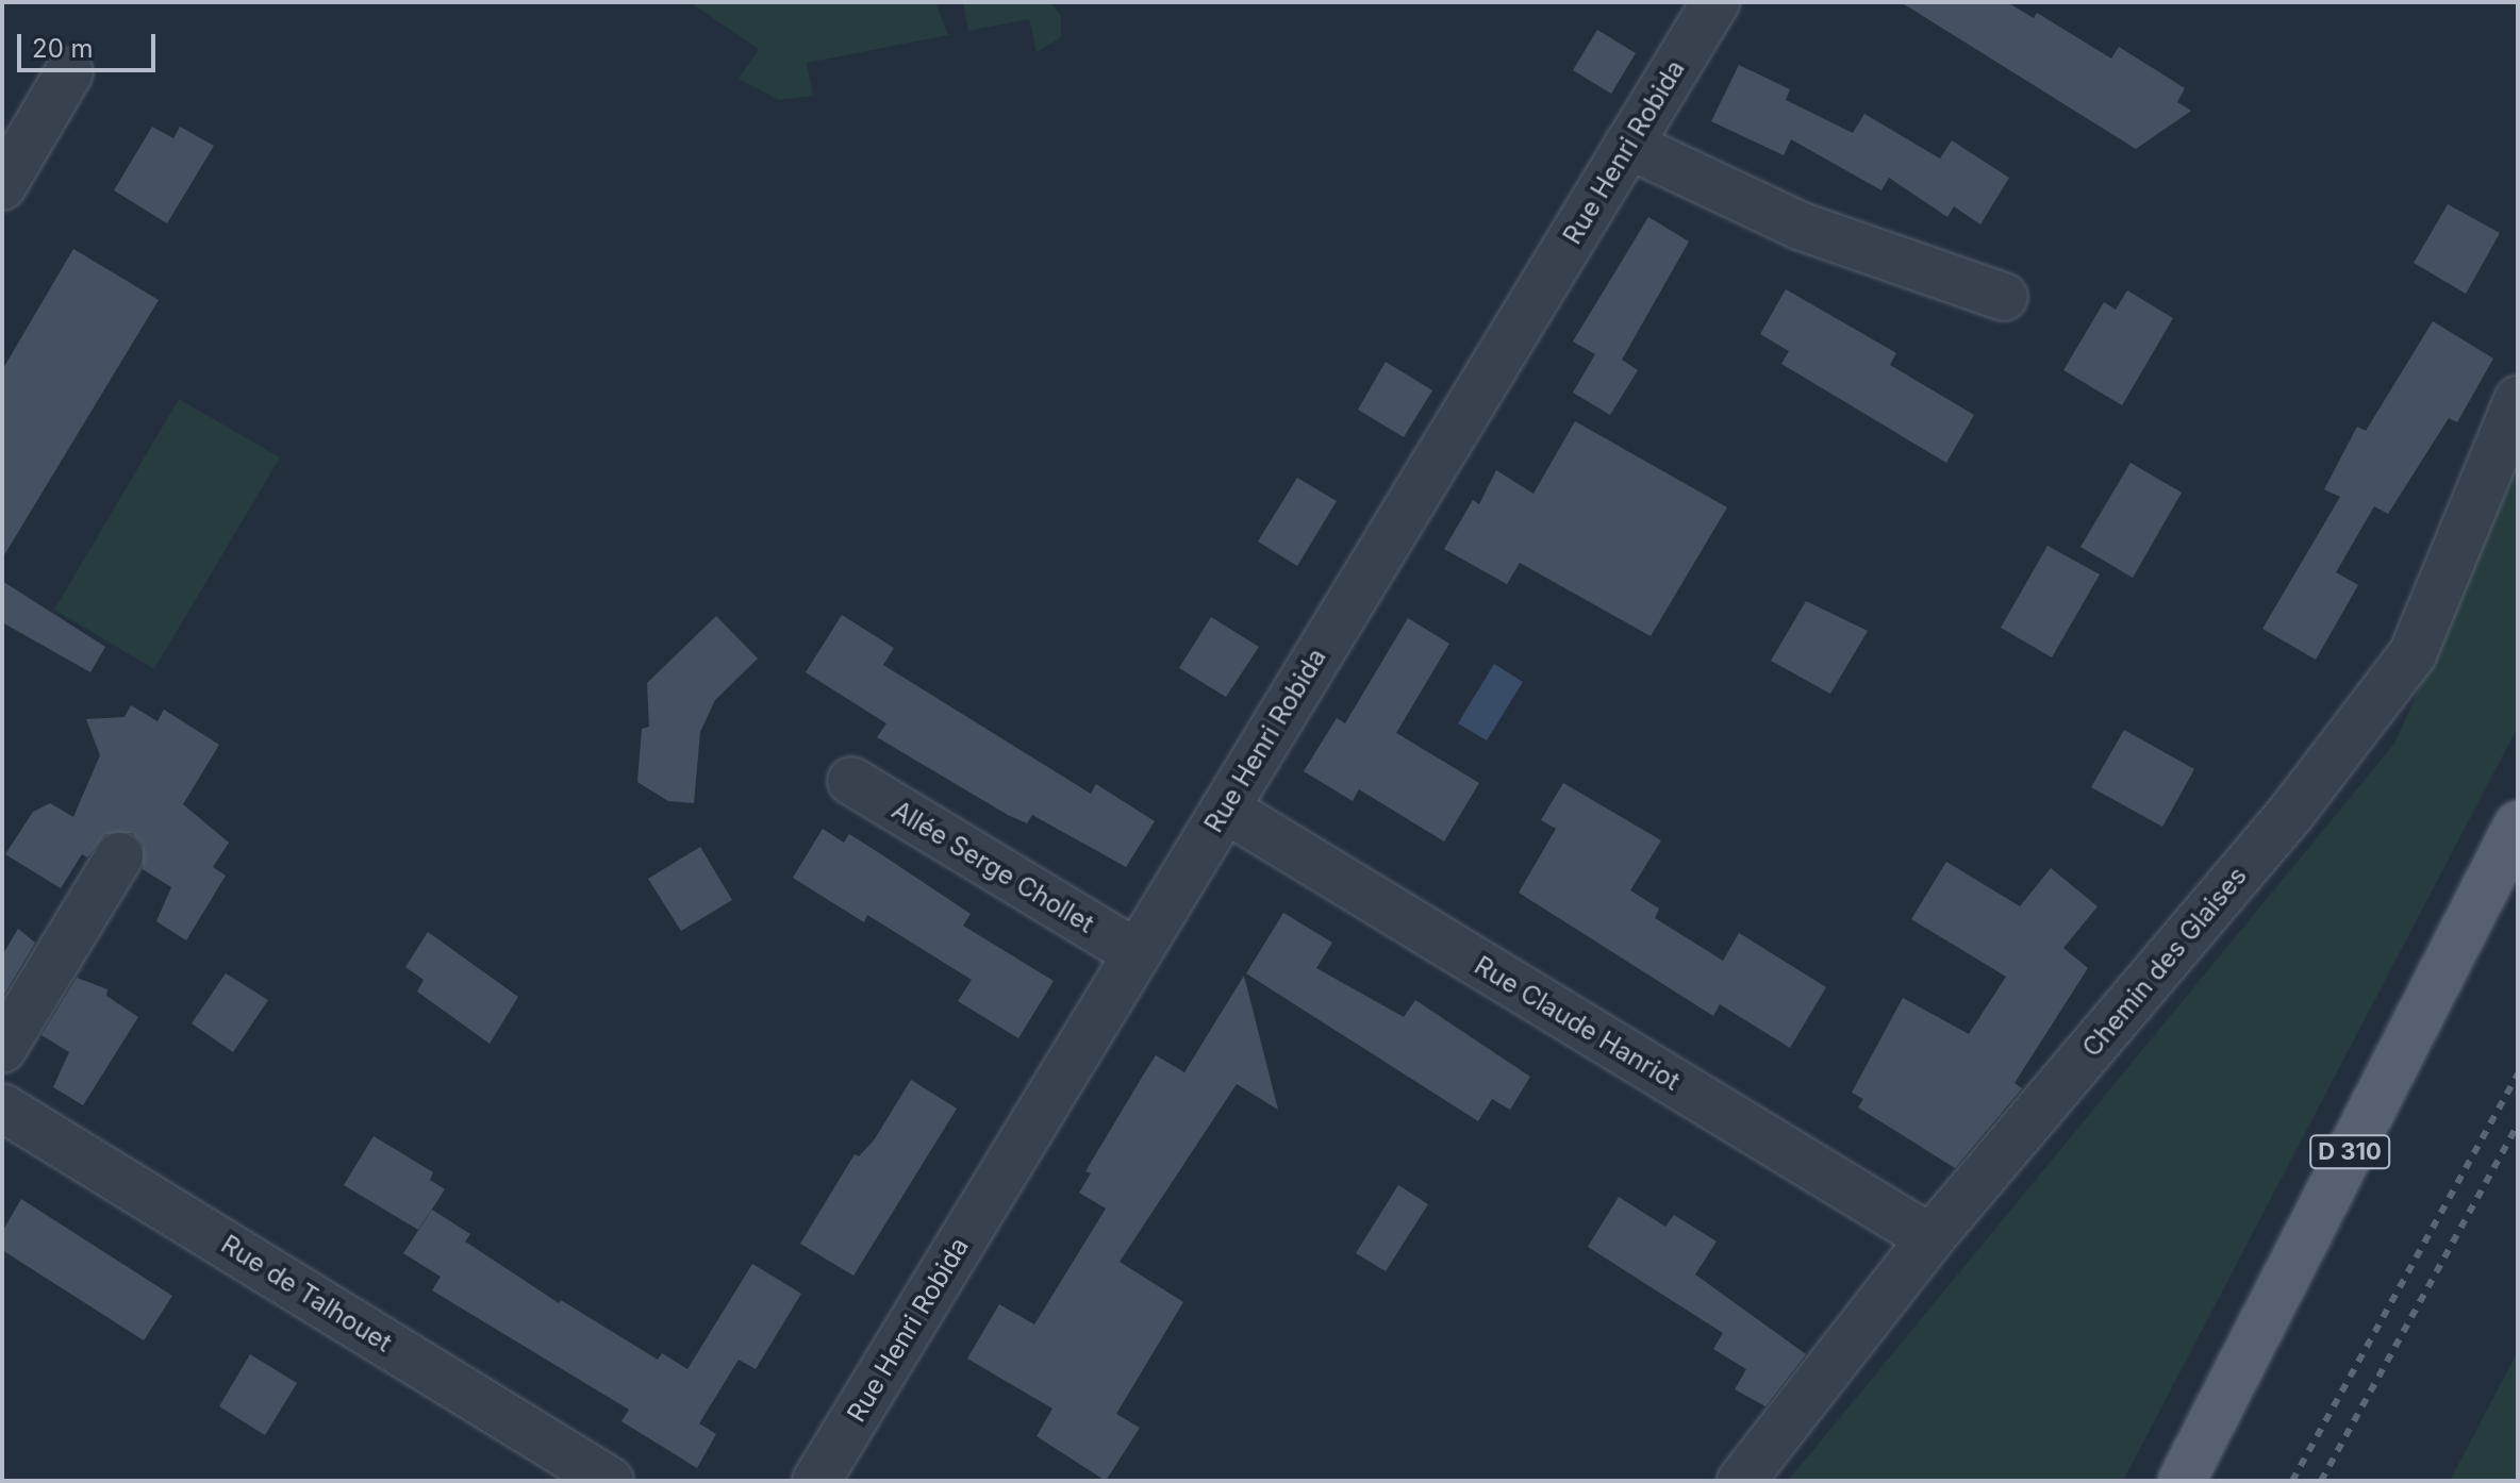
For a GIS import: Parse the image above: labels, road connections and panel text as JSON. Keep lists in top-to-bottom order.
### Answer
{
  "streets": {
    "main road": ["D 310"],
    "street": [
      "Rue Henri Robida",
      "Allée Serge Chollet",
      "Chemin des Glaises",
      "Rue Claude Hanriot",
      "Rue de Talhouet"
    ]
  },
  "crossings": [
    ["Rue Henri Robida", "Allée Serge Chollet"],
    ["Rue Henri Robida", "Rue Claude Hanriot"],
    ["Chemin des Glaises", "Rue Claude Hanriot"]
  ],
  "scale_bar": "20 m"
}
